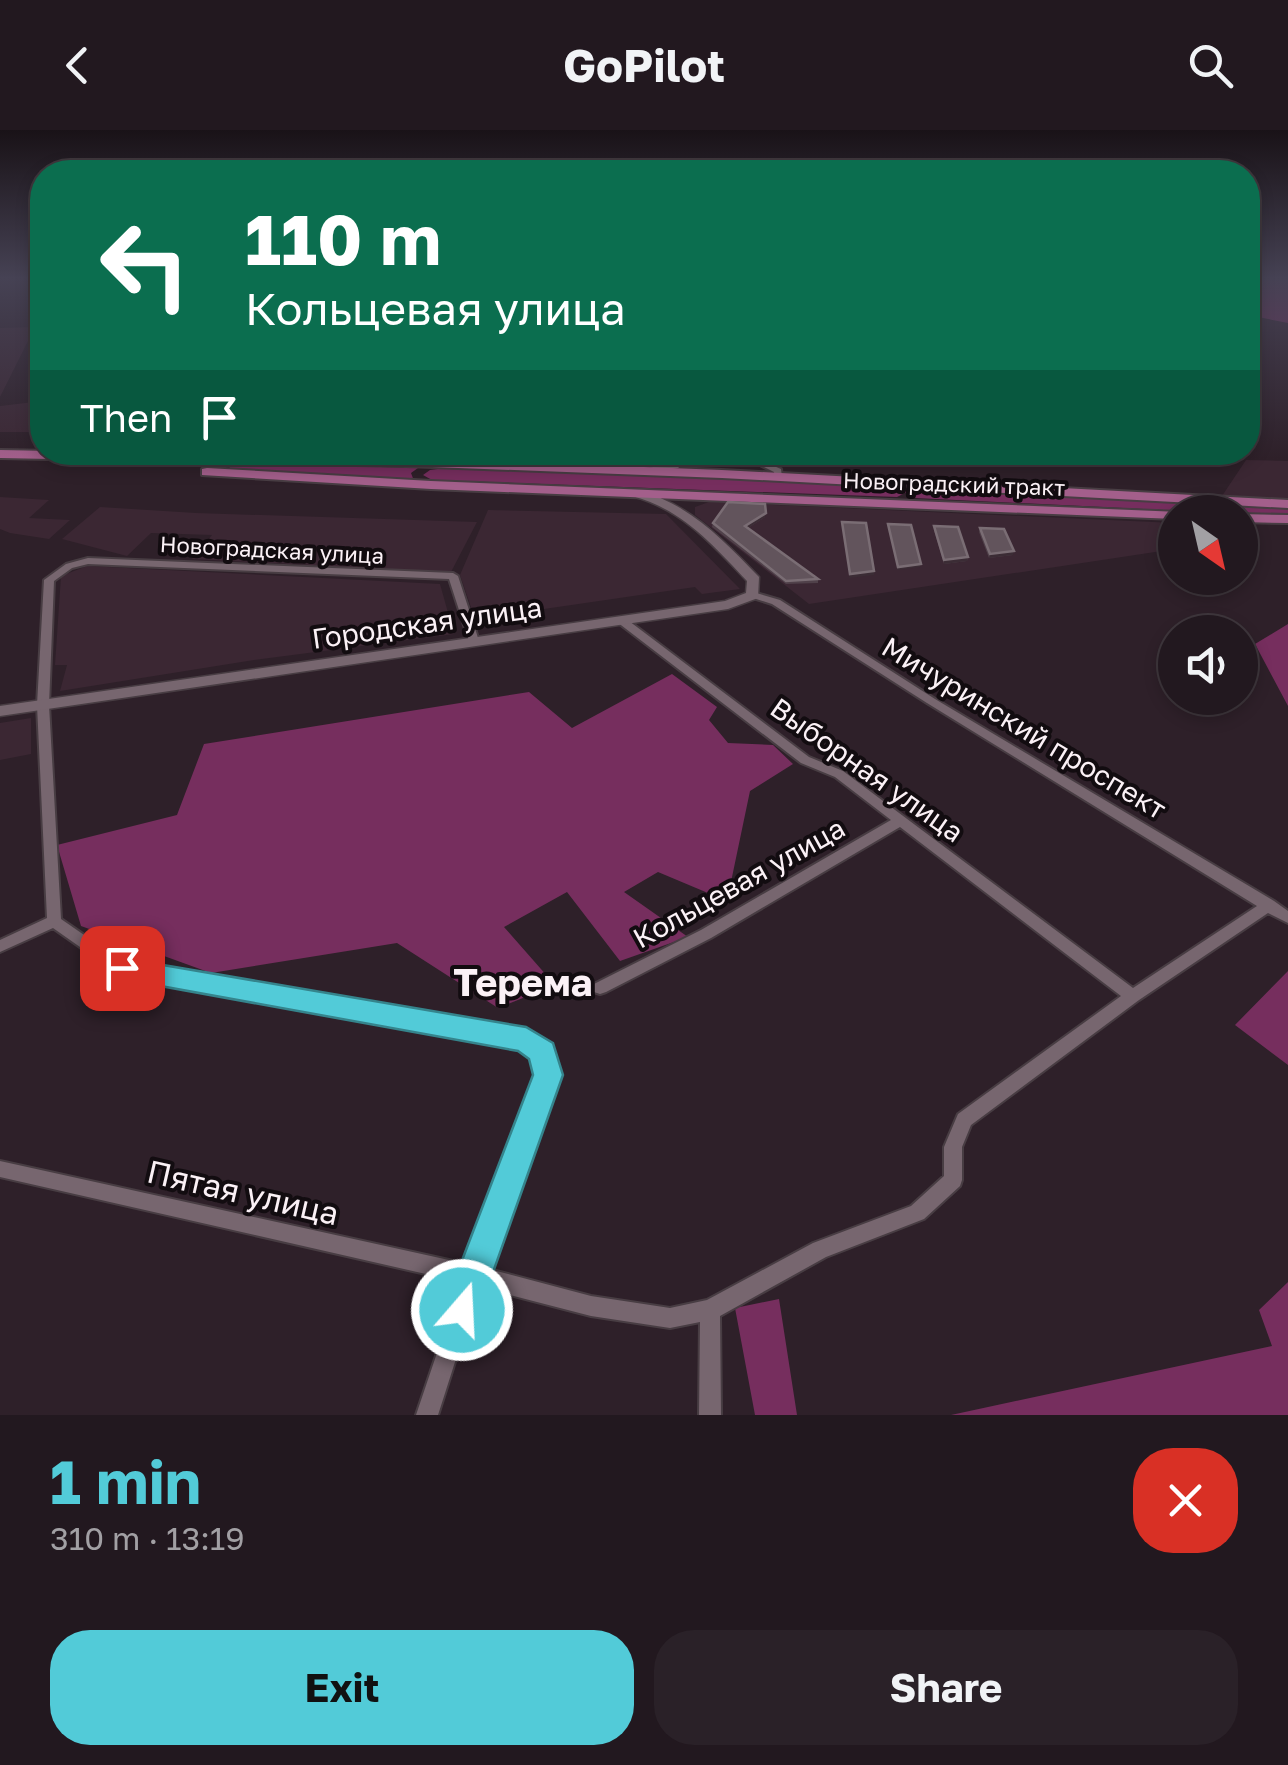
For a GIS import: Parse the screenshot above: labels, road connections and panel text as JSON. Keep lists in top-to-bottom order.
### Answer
{
  "streets": {
    "main road": ["Новоградский тракт"],
    "street": [
      "Новоградская улица",
      "Городская улица",
      "Мичуринский проспект",
      "Выборная улица",
      "Кольцевая улица",
      "Пятая улица"
    ]
  },
  "crossings": [
    ["Новоградская улица", "Городская улица"],
    ["Городская улица", "Мичуринский проспект"],
    ["Городская улица", "Выборная улица"],
    ["Выборная улица", "Кольцевая улица"]
  ],
  "districts": ["Терема"],
  "north": "bottom right",
  "page": {
    "header": "GoPilot",
    "turn": ["110 m", "Кольцевая улица"],
    "then": "Then",
    "heading": ["1 min", "310 m · 13:19"],
    "buttons": ["Exit", "Share"]
  }
}
